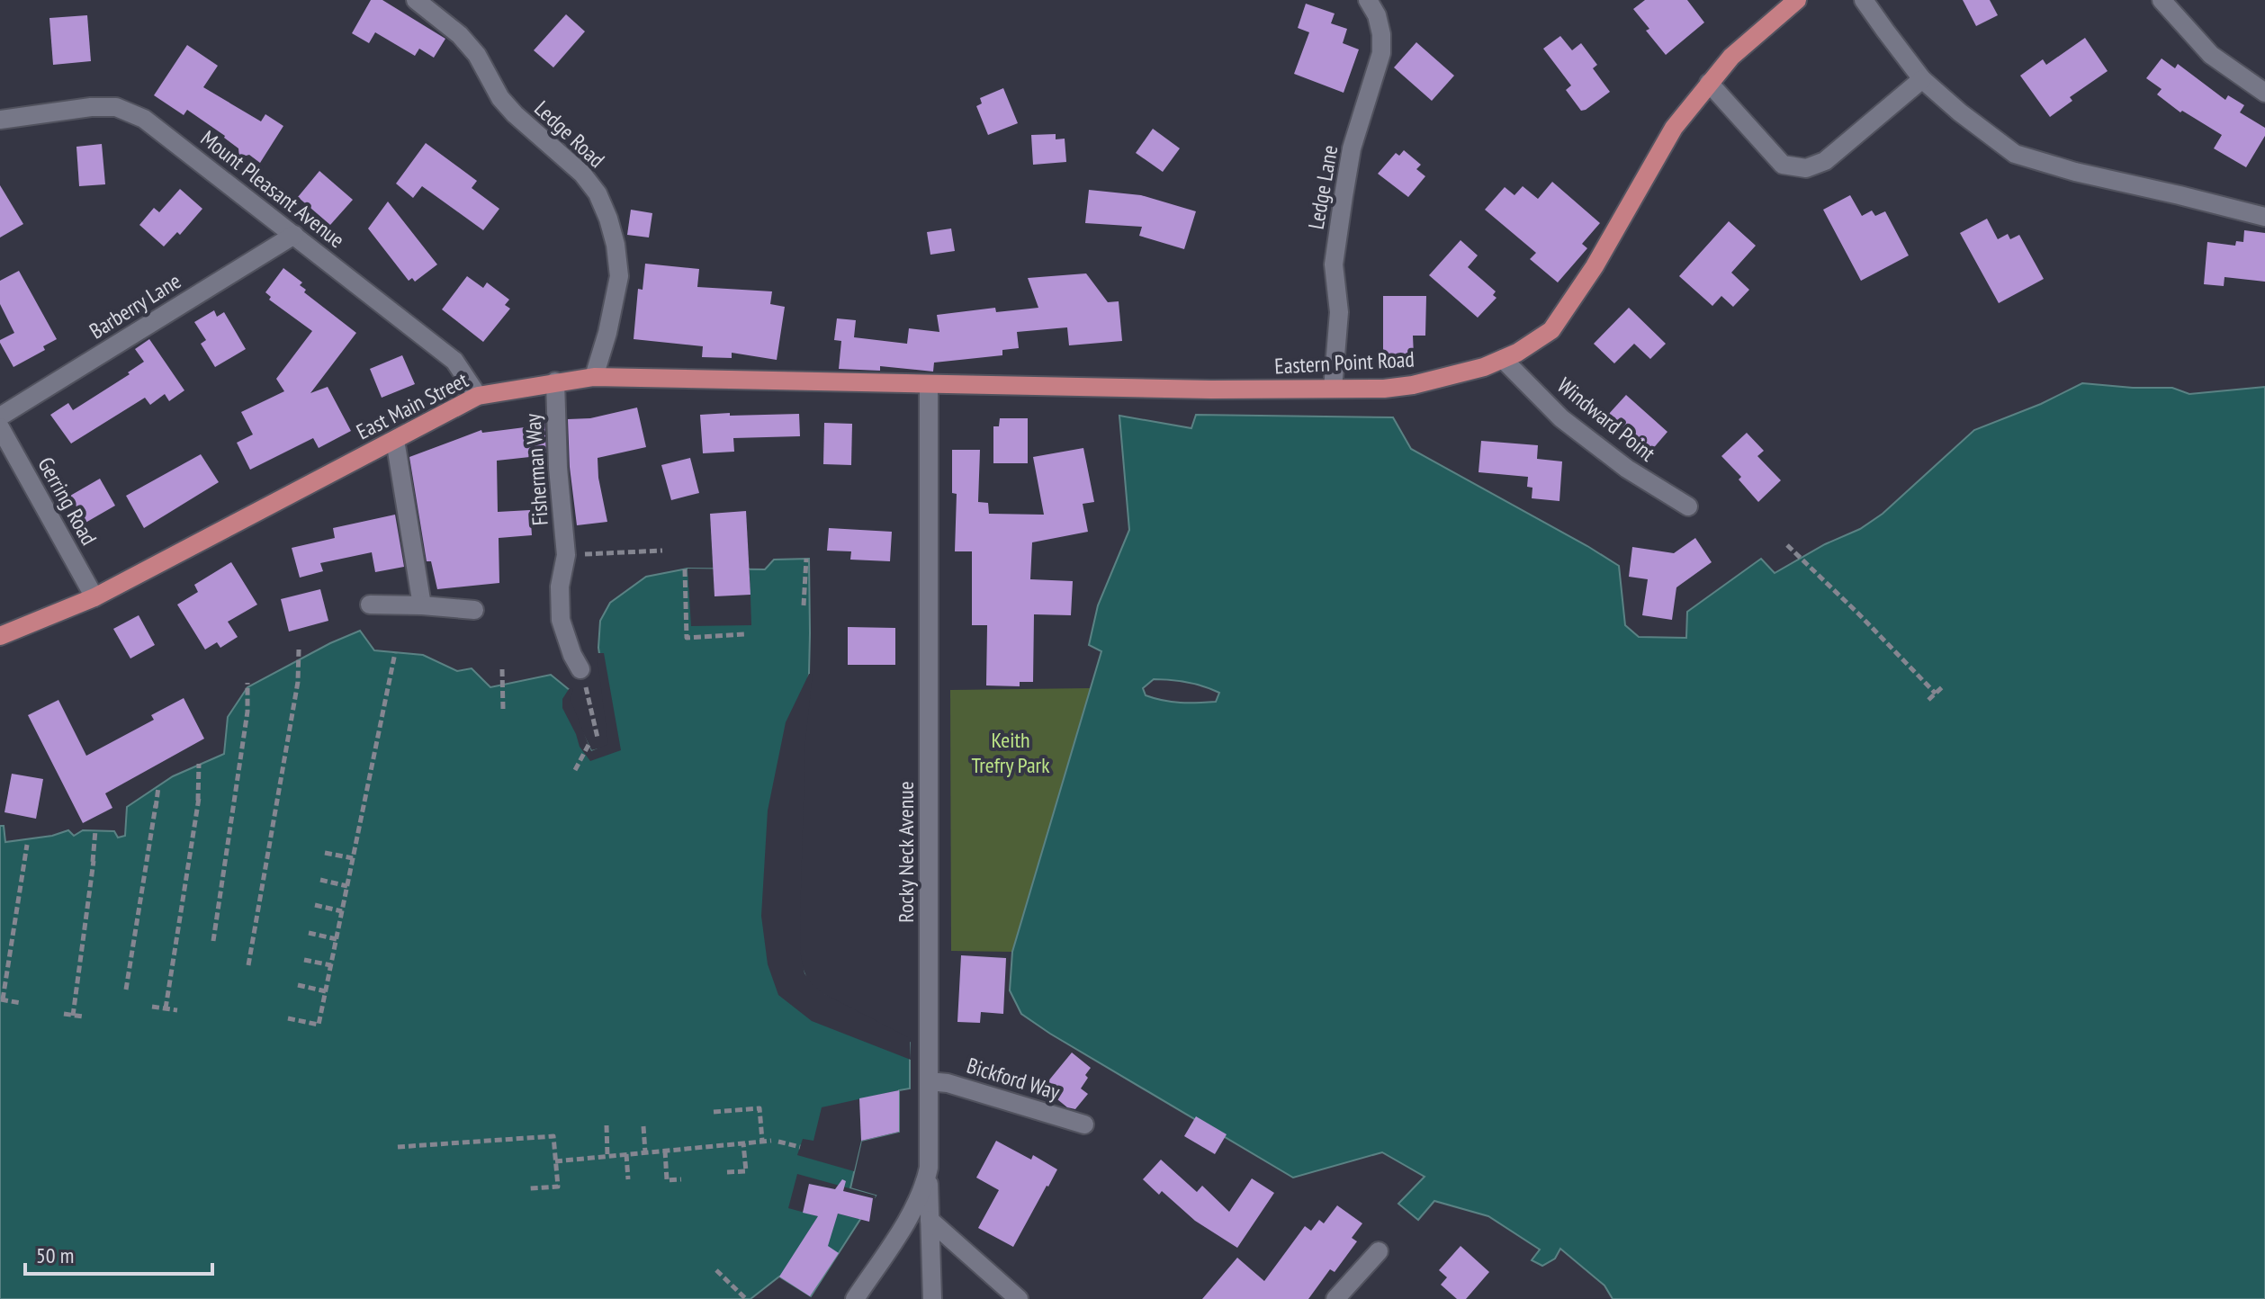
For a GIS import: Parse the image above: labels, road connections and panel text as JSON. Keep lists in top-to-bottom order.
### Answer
{
  "streets": {
    "main road": ["Eastern Point Road", "East Main Street"],
    "street": [
      "Ledge Road",
      "Ledge Lane",
      "Mount Pleasant Avenue",
      "Barberry Lane",
      "Windward Point",
      "Fisherman Way",
      "Gerring Road",
      "Rocky Neck Avenue",
      "Bickford Way"
    ]
  },
  "crossings": [
    ["Ledge Road", "East Main Street"],
    ["Ledge Lane", "Eastern Point Road"],
    ["Mount Pleasant Avenue", "Barberry Lane"],
    ["Mount Pleasant Avenue", "East Main Street"],
    ["Eastern Point Road", "East Main Street"],
    ["Eastern Point Road", "Windward Point"],
    ["Eastern Point Road", "Rocky Neck Avenue"],
    ["East Main Street", "Fisherman Way"],
    ["East Main Street", "Gerring Road"],
    ["East Main Street", "Rocky Neck Avenue"],
    ["Rocky Neck Avenue", "Bickford Way"]
  ],
  "parks": ["Keith Trefry Park"],
  "scale_bar": "50 m"
}
